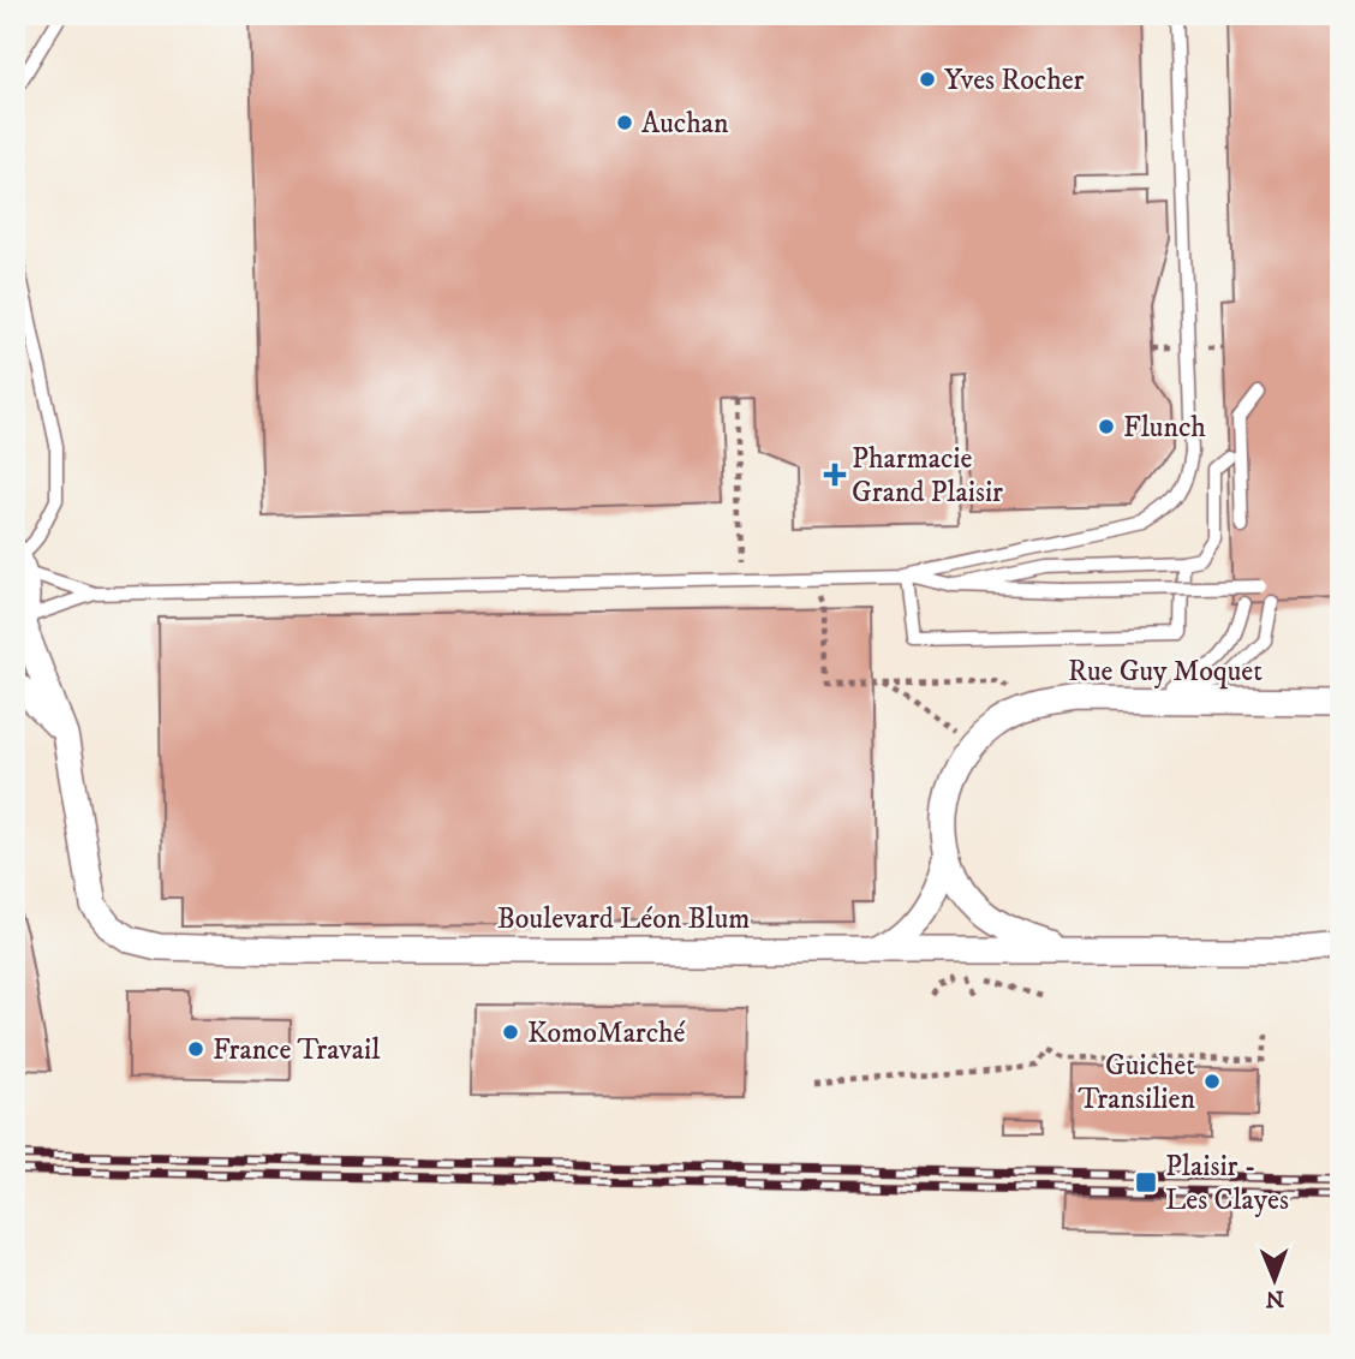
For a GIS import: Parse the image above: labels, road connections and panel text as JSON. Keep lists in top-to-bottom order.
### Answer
{
  "streets": {
    "street": ["Rue Guy Moquet", "Boulevard Léon Blum"]
  },
  "crossings": [
    ["Rue Guy Moquet", "Boulevard Léon Blum"]
  ],
  "places": {
    "other": [
      "Yves Rocher",
      "Auchan",
      "Flunch",
      "KomoMarché",
      "France Travail",
      "Guichet Transilien"
    ],
    "health": ["Pharmacie Grand Plaisir"],
    "transit": ["Plaisir - Les Clayes"]
  },
  "north": "bottom"
}
